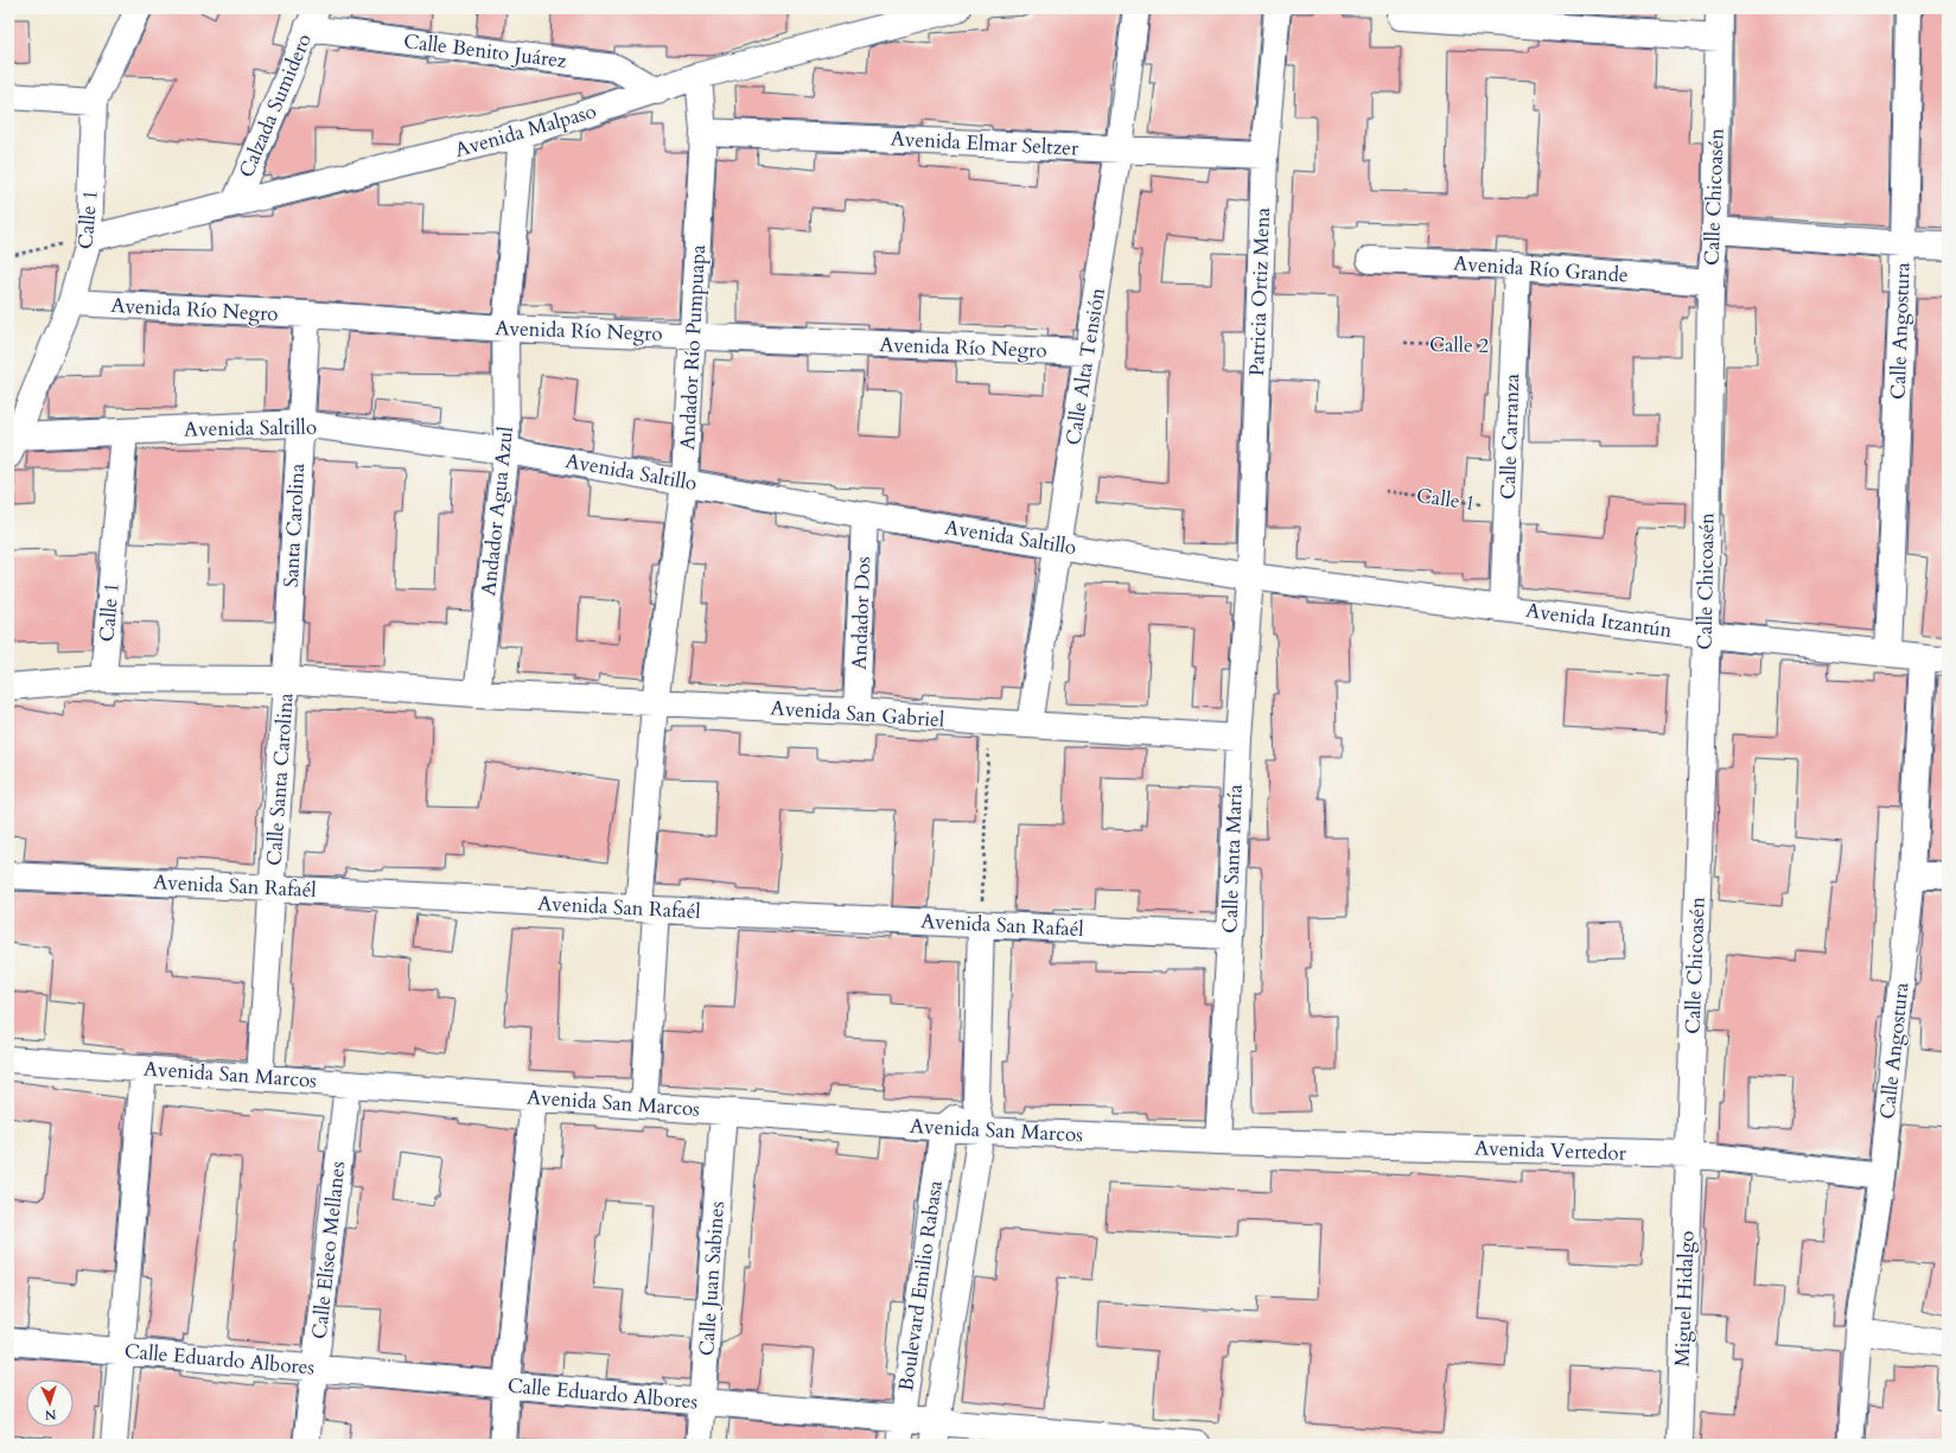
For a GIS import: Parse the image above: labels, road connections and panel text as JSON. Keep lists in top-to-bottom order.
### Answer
{
  "streets": {
    "street": [
      "Calle Benito Juárez",
      "Calzada Sumidero",
      "Avenida Malpaso",
      "Avenida Elmar Seltzer",
      "Calle Chicoasén",
      "Calle 1",
      "Avenida Río Grande",
      "Patricia Ortiz Mena",
      "Avenida Río Negro",
      "Calle Angostura",
      "Andador Río Pumpuapa",
      "Calle Alta Tensión",
      "Avenida Saltillo",
      "Calle Carranza",
      "Andador Agua Azul",
      "Santa Carolina",
      "Andador Dos",
      "Avenida Itzantún",
      "Avenida San Gabriel",
      "Calle Santa Carolina",
      "Calle Santa María",
      "Avenida San Rafaél",
      "Avenida San Marcos",
      "Avenida Vertedor",
      "Calle Elíseo Mellanes",
      "Calle Juan Sabines",
      "Boulevard Emilio Rabasa",
      "Miguel Hidalgo",
      "Calle Eduardo Albores"
    ],
    "path": ["Calle 2"]
  },
  "crossings": [
    ["Calle Benito Juárez", "Calzada Sumidero"],
    ["Calle Benito Juárez", "Avenida Malpaso"],
    ["Calzada Sumidero", "Avenida Malpaso"],
    ["Avenida Malpaso", "Calle 1"],
    ["Avenida Malpaso", "Andador Río Pumpuapa"],
    ["Avenida Malpaso", "Andador Agua Azul"],
    ["Avenida Elmar Seltzer", "Patricia Ortiz Mena"],
    ["Avenida Elmar Seltzer", "Andador Río Pumpuapa"],
    ["Avenida Elmar Seltzer", "Calle Alta Tensión"],
    ["Calle Chicoasén", "Avenida Río Grande"],
    ["Calle Chicoasén", "Avenida Itzantún"],
    ["Calle Chicoasén", "Avenida Vertedor"],
    ["Calle Chicoasén", "Miguel Hidalgo"],
    ["Calle 1", "Avenida Río Negro"],
    ["Calle 1", "Avenida Saltillo"],
    ["Calle 1", "Calle Carranza"],
    ["Calle 1", "Calle Santa Carolina"],
    ["Avenida Río Grande", "Calle Carranza"],
    ["Patricia Ortiz Mena", "Avenida Saltillo"],
    ["Patricia Ortiz Mena", "Avenida Itzantún"],
    ["Patricia Ortiz Mena", "Calle Santa María"],
    ["Avenida Río Negro", "Andador Río Pumpuapa"],
    ["Avenida Río Negro", "Calle Alta Tensión"],
    ["Avenida Río Negro", "Andador Agua Azul"],
    ["Avenida Río Negro", "Santa Carolina"],
    ["Calle Angostura", "Avenida Itzantún"],
    ["Calle Angostura", "Avenida Vertedor"],
    ["Calle 2", "Calle Carranza"],
    ["Andador Río Pumpuapa", "Avenida Saltillo"],
    ["Andador Río Pumpuapa", "Avenida San Gabriel"],
    ["Andador Río Pumpuapa", "Avenida San Rafaél"],
    ["Andador Río Pumpuapa", "Avenida San Marcos"],
    ["Calle Alta Tensión", "Avenida Saltillo"],
    ["Calle Alta Tensión", "Avenida San Gabriel"],
    ["Avenida Saltillo", "Andador Agua Azul"],
    ["Avenida Saltillo", "Santa Carolina"],
    ["Avenida Saltillo", "Andador Dos"],
    ["Avenida Saltillo", "Avenida Itzantún"],
    ["Avenida Saltillo", "Calle Santa María"],
    ["Calle Carranza", "Avenida Itzantún"],
    ["Andador Agua Azul", "Avenida San Gabriel"],
    ["Andador Agua Azul", "Calle Santa Carolina"],
    ["Santa Carolina", "Calle Santa Carolina"],
    ["Andador Dos", "Avenida San Gabriel"],
    ["Avenida Itzantún", "Calle Santa María"],
    ["Avenida San Gabriel", "Calle Santa Carolina"],
    ["Avenida San Gabriel", "Calle Santa María"],
    ["Calle Santa Carolina", "Avenida San Rafaél"],
    ["Calle Santa Carolina", "Avenida San Marcos"],
    ["Calle Santa María", "Avenida San Rafaél"],
    ["Calle Santa María", "Avenida San Marcos"],
    ["Calle Santa María", "Avenida Vertedor"],
    ["Avenida San Marcos", "Avenida Vertedor"],
    ["Avenida San Marcos", "Calle Elíseo Mellanes"],
    ["Avenida San Marcos", "Calle Juan Sabines"],
    ["Avenida San Marcos", "Boulevard Emilio Rabasa"],
    ["Avenida Vertedor", "Miguel Hidalgo"],
    ["Calle Elíseo Mellanes", "Calle Eduardo Albores"],
    ["Calle Juan Sabines", "Calle Eduardo Albores"],
    ["Boulevard Emilio Rabasa", "Calle Eduardo Albores"]
  ],
  "north": "bottom"
}
